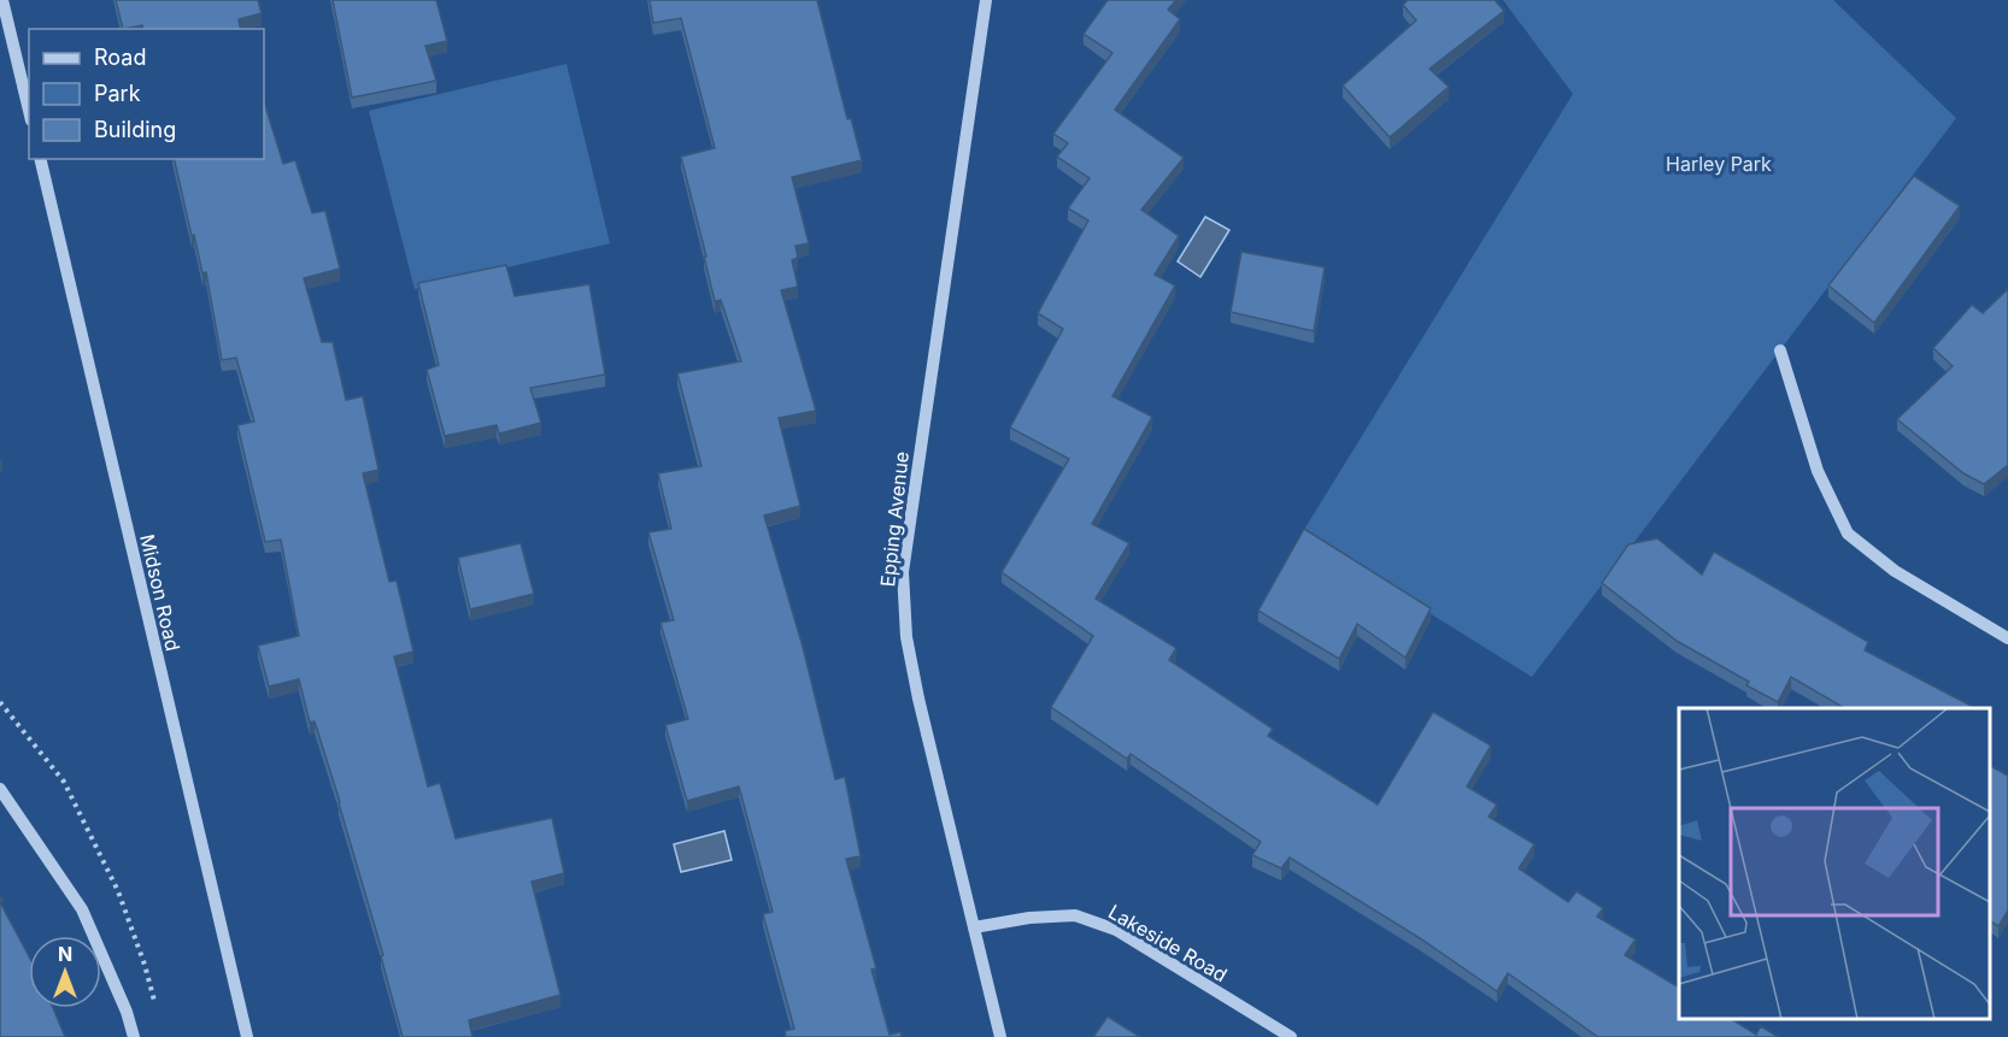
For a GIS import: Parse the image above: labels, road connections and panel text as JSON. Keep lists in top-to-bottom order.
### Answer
{
  "streets": {
    "street": ["Epping Avenue", "Midson Road", "Lakeside Road"]
  },
  "crossings": [
    ["Epping Avenue", "Lakeside Road"]
  ],
  "parks": ["Harley Park"],
  "legend": ["Road", "Park", "Building"],
  "north": "top"
}
